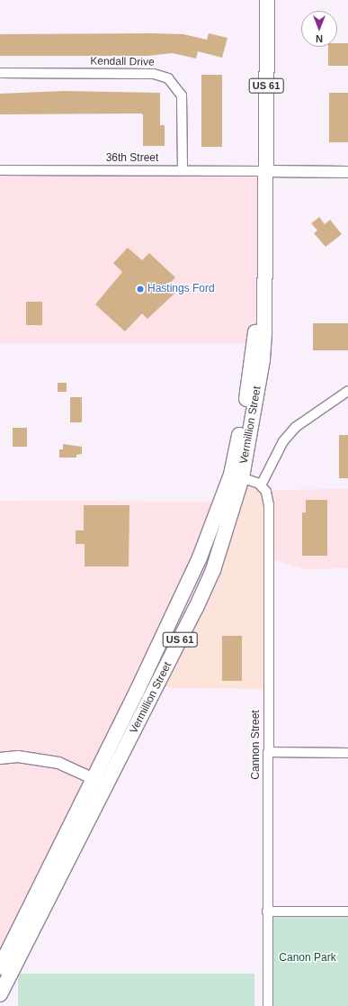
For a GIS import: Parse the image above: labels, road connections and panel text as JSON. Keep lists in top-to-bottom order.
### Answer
{
  "streets": {
    "highway": ["US 61", "Vermillion Street"],
    "street": ["Kendall Drive", "36th Street", "Cannon Street"]
  },
  "crossings": [
    ["Kendall Drive", "36th Street"],
    ["US 61", "36th Street"],
    ["US 61", "Vermillion Street"],
    ["36th Street", "Vermillion Street"]
  ],
  "parks": ["Canon Park"],
  "places": ["Hastings Ford"],
  "north": "bottom"
}
